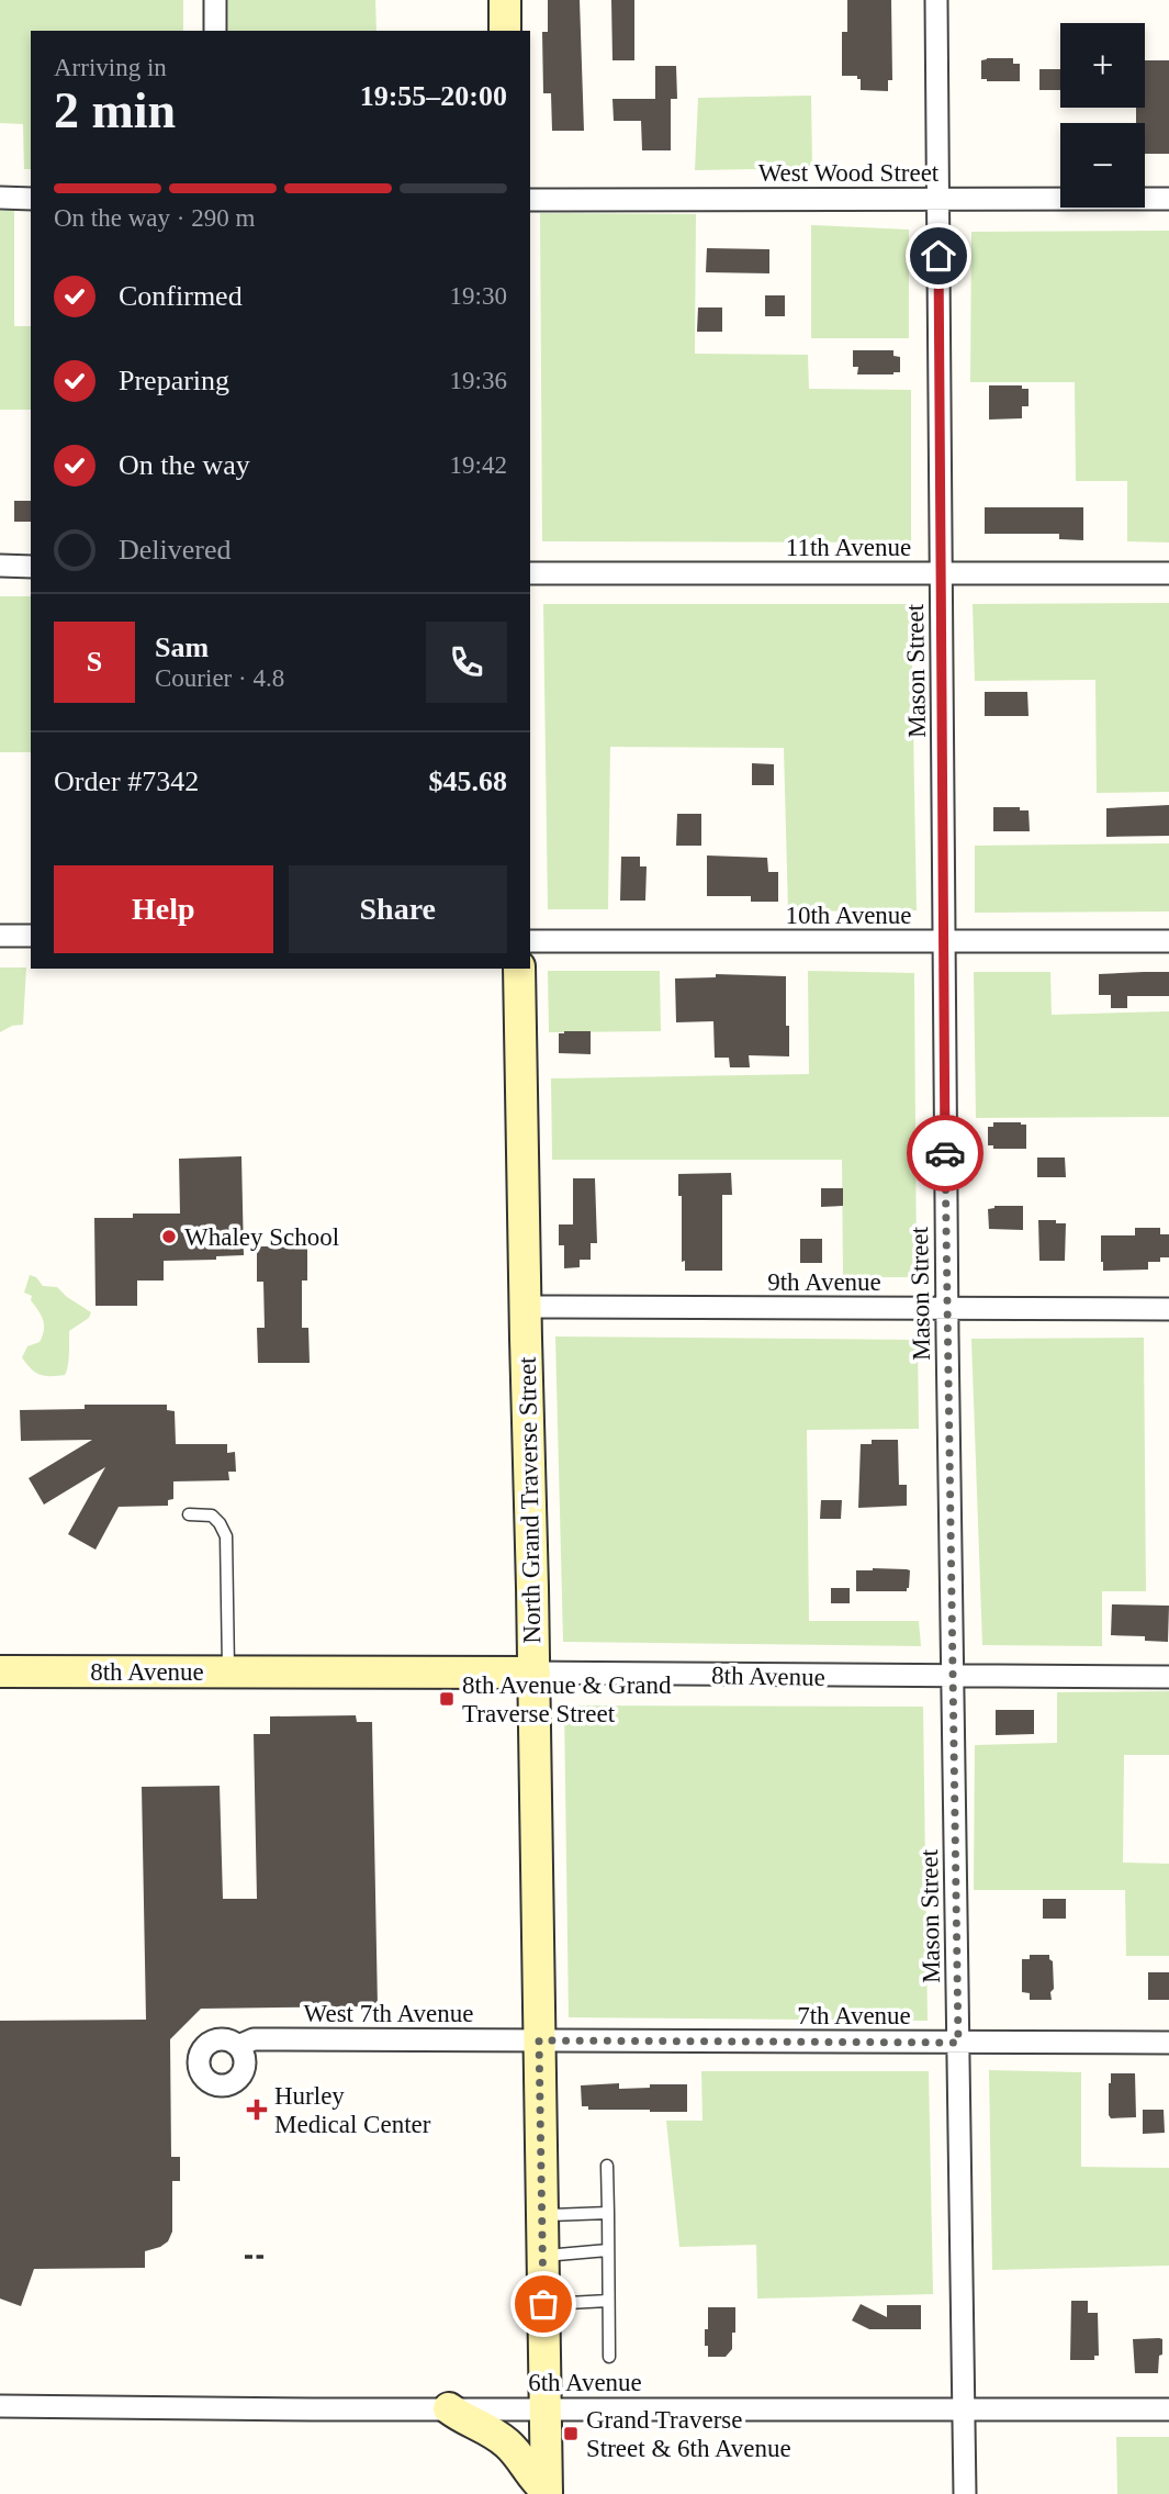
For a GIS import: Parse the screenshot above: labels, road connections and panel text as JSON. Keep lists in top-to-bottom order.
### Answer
{
  "streets": {
    "street": [
      "West Wood Street",
      "11th Avenue",
      "Mason Street",
      "10th Avenue",
      "9th Avenue",
      "North Grand Traverse Street",
      "8th Avenue",
      "West 7th Avenue",
      "7th Avenue",
      "6th Avenue"
    ]
  },
  "crossings": [
    ["West Wood Street", "Mason Street"],
    ["11th Avenue", "Mason Street"],
    ["Mason Street", "10th Avenue"],
    ["Mason Street", "9th Avenue"],
    ["Mason Street", "8th Avenue"],
    ["Mason Street", "7th Avenue"],
    ["Mason Street", "6th Avenue"],
    ["9th Avenue", "North Grand Traverse Street"],
    ["North Grand Traverse Street", "8th Avenue"],
    ["North Grand Traverse Street", "West 7th Avenue"],
    ["North Grand Traverse Street", "7th Avenue"],
    ["North Grand Traverse Street", "6th Avenue"],
    ["West 7th Avenue", "7th Avenue"]
  ],
  "places": {
    "other": ["Whaley School"],
    "transit": ["8th Avenue & Grand Traverse Street", "Grand Traverse Street & 6th Avenue"],
    "health": ["Hurley Medical Center"]
  },
  "page": {
    "map_buttons": ["+", "−"],
    "heading": ["2 min", "Arriving in", "19:55–20:00"],
    "panel": [
      "Sam",
      "Courier · 4.8",
      "Order #7342",
      "$45.68"
    ],
    "bar": "On the way · 290 m",
    "list": [
      ["Confirmed", "19:30"],
      ["Preparing", "19:36"],
      ["On the way", "19:42"],
      "Delivered"
    ],
    "round": "S",
    "buttons": ["Help", "Share"]
  }
}
